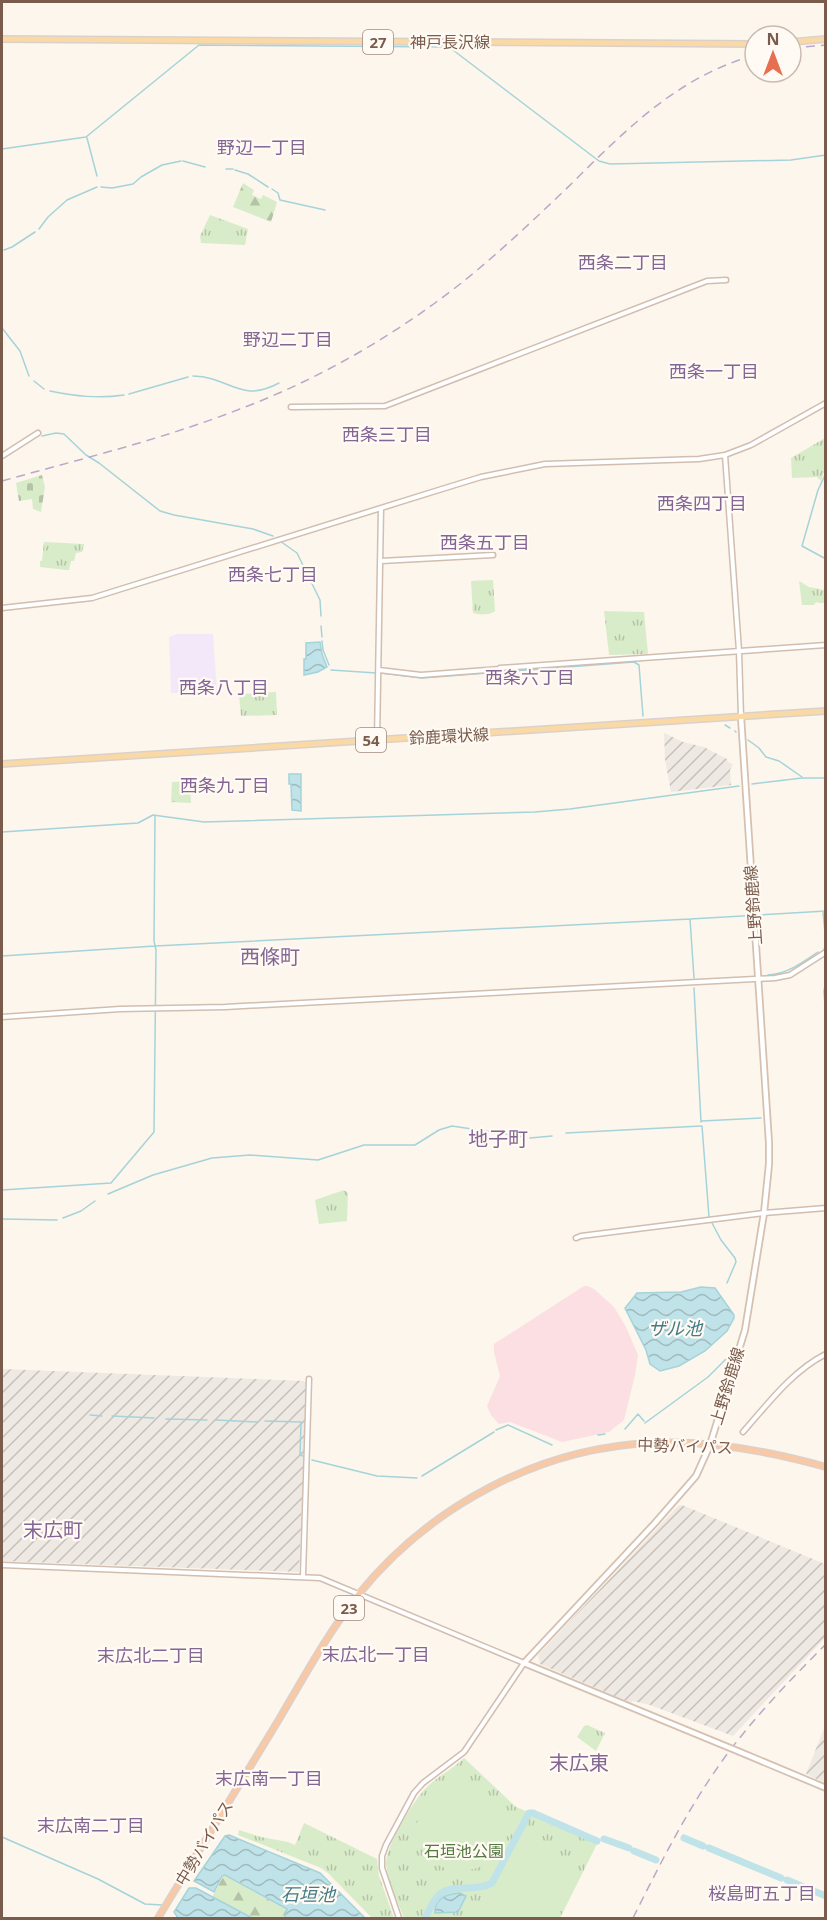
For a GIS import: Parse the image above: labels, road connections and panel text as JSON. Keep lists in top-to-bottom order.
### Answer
{
  "streets": {
    "highway": ["中勢バイパス", "23"],
    "main road": [
      "27",
      "神戸長沢線",
      "鈴鹿環状線",
      "54",
      "上野鈴鹿線"
    ]
  },
  "crossings": [
    ["鈴鹿環状線", "上野鈴鹿線"],
    ["上野鈴鹿線", "中勢バイパス"]
  ],
  "districts": [
    "野辺一丁目",
    "西条二丁目",
    "野辺二丁目",
    "西条一丁目",
    "西条三丁目",
    "西条四丁目",
    "西条五丁目",
    "西条七丁目",
    "西条六丁目",
    "西条八丁目",
    "西条九丁目",
    "西條町",
    "地子町",
    "末広町",
    "末広北一丁目",
    "末広北二丁目",
    "末広東",
    "末広南一丁目",
    "末広南二丁目",
    "桜島町五丁目"
  ],
  "water": ["ザル池", "石垣池"],
  "parks": ["石垣池公園"],
  "north": "top"
}
